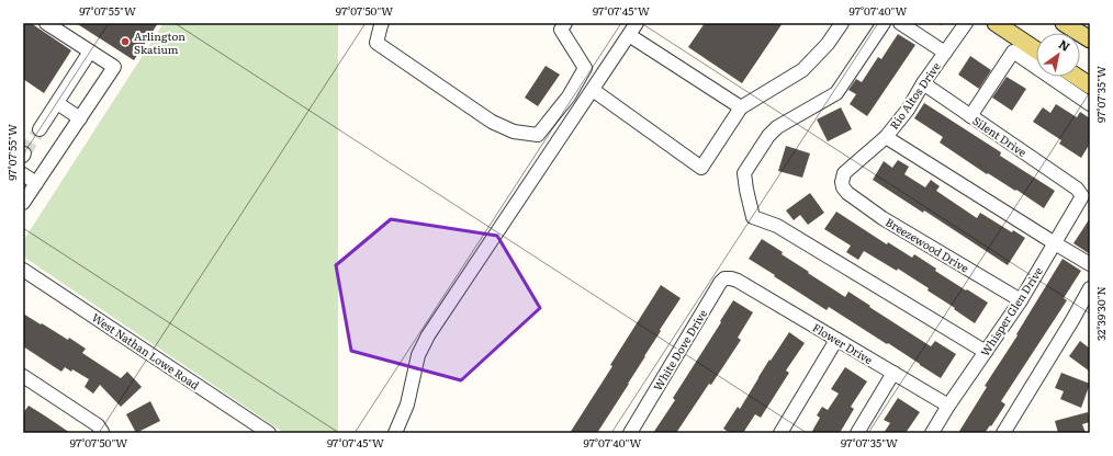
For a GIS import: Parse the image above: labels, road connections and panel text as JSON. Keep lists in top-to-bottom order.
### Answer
{
  "streets": {
    "street": [
      "Rio Altos Drive",
      "Silent Drive",
      "Breezewood Drive",
      "Whisper Glen Drive",
      "Flower Drive",
      "White Dove Drive",
      "West Nathan Lowe Road"
    ]
  },
  "crossings": [
    ["Rio Altos Drive", "Silent Drive"],
    ["Rio Altos Drive", "Breezewood Drive"],
    ["Silent Drive", "Whisper Glen Drive"],
    ["Breezewood Drive", "Whisper Glen Drive"],
    ["Whisper Glen Drive", "Flower Drive"],
    ["Flower Drive", "White Dove Drive"]
  ],
  "places": ["Arlington Skatium"],
  "north": "top right",
  "coordinates": [
    "97°07'55\"W",
    "97°07'50\"W",
    "97°07'45\"W",
    "97°07'40\"W",
    "97°07'35\"W",
    "32°39'30\"N"
  ]
}
